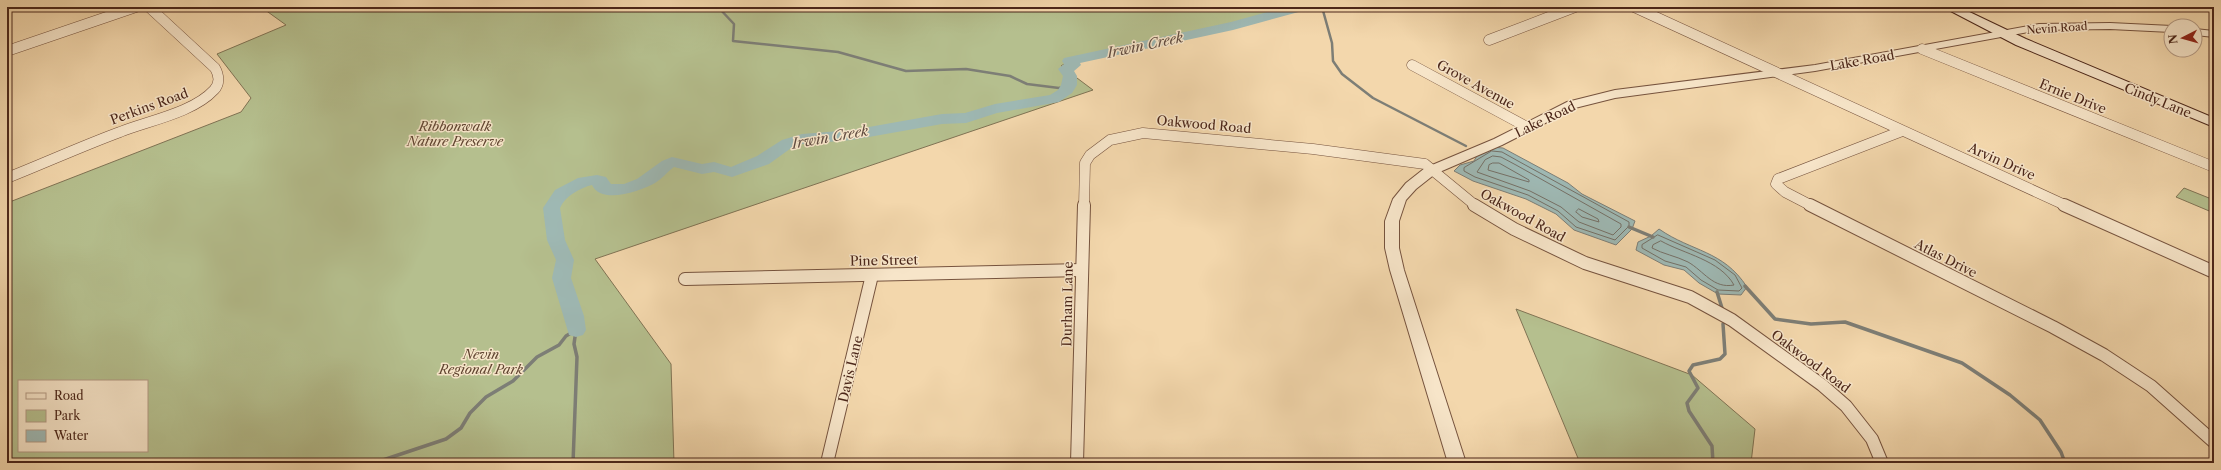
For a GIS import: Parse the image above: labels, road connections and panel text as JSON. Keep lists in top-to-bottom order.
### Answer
{
  "streets": {
    "main road": ["Cindy Lane"],
    "street": [
      "Nevin Road",
      "Lake Road",
      "Grove Avenue",
      "Ernie Drive",
      "Perkins Road",
      "Oakwood Road",
      "Arvin Drive",
      "Atlas Drive",
      "Pine Street",
      "Durham Lane",
      "Davis Lane"
    ]
  },
  "crossings": [
    ["Nevin Road", "Lake Road"],
    ["Nevin Road", "Cindy Lane"],
    ["Lake Road", "Grove Avenue"],
    ["Lake Road", "Ernie Drive"],
    ["Lake Road", "Cindy Lane"],
    ["Lake Road", "Oakwood Road"],
    ["Lake Road", "Arvin Drive"],
    ["Oakwood Road", "Durham Lane"],
    ["Arvin Drive", "Atlas Drive"],
    ["Pine Street", "Durham Lane"],
    ["Pine Street", "Davis Lane"]
  ],
  "water": ["Irwin Creek"],
  "parks": ["Ribbonwalk Nature Preserve", "Nevin Regional Park"],
  "legend": ["Road", "Park", "Water"],
  "north": "left"
}
